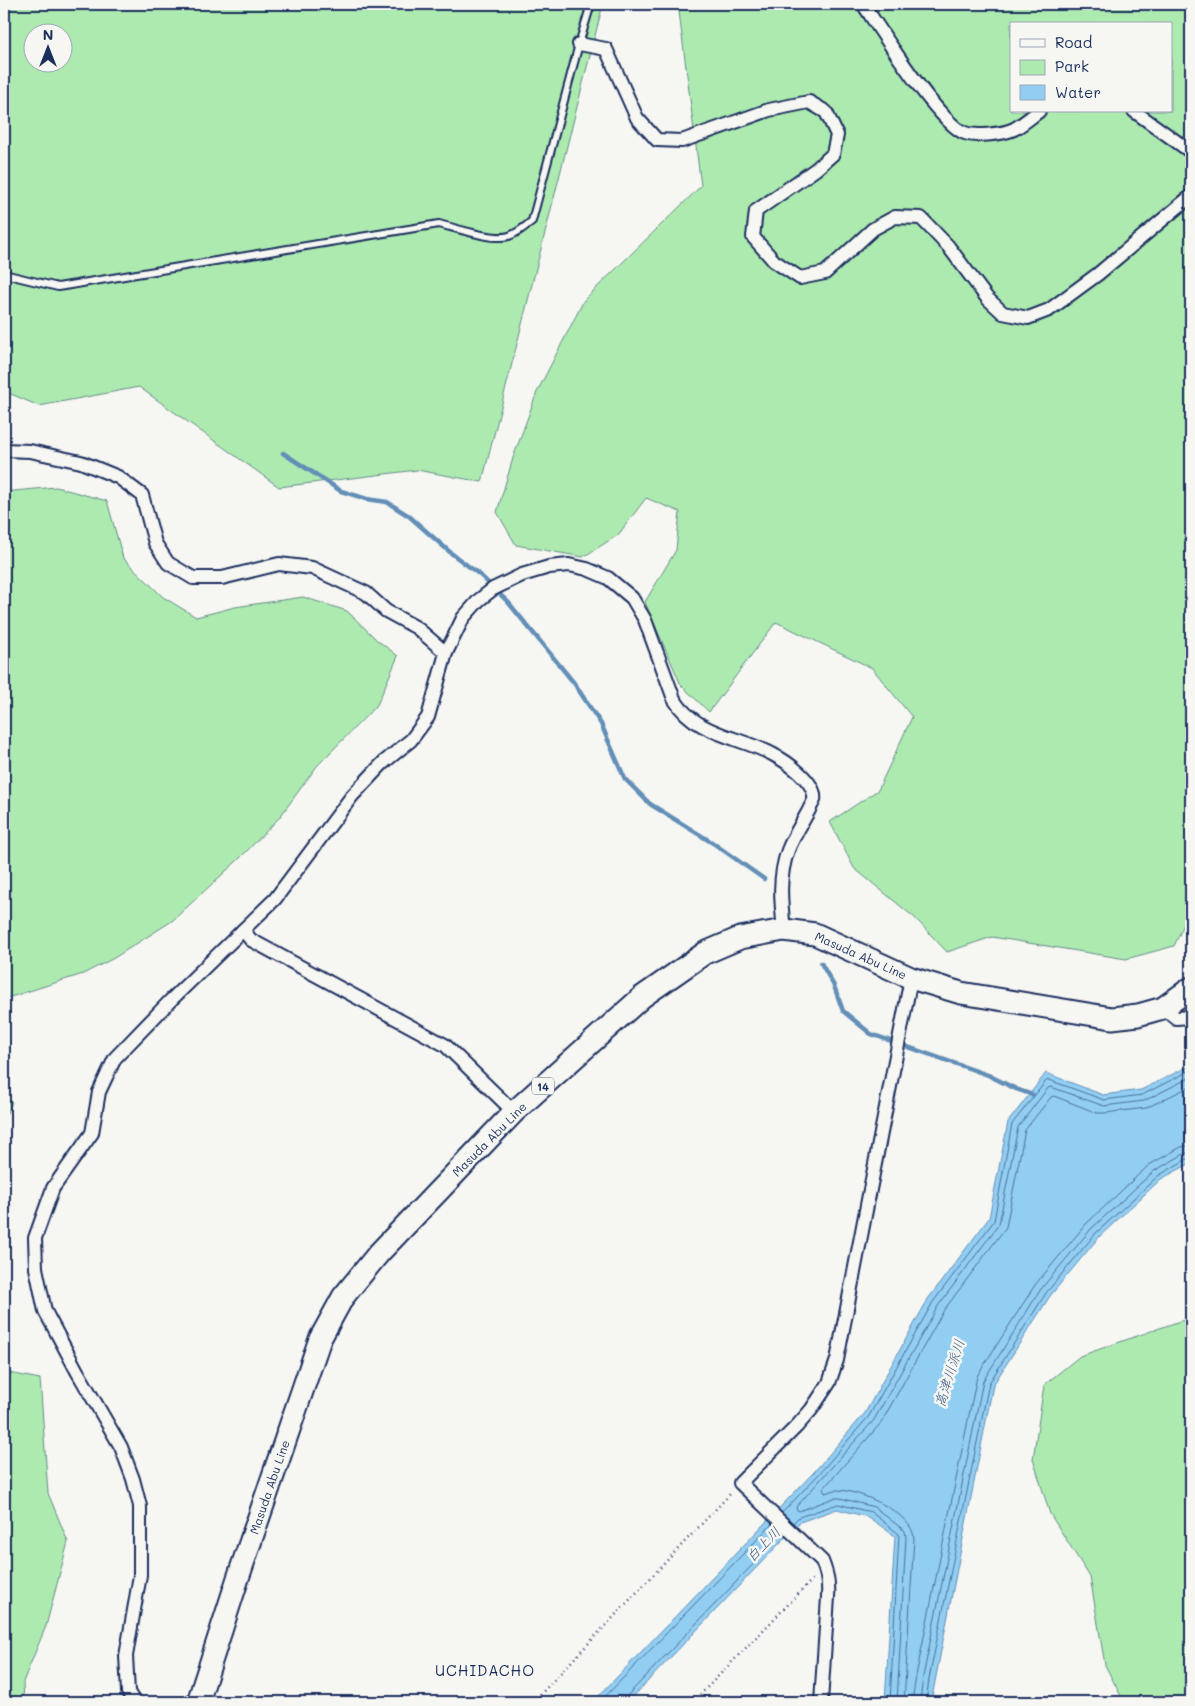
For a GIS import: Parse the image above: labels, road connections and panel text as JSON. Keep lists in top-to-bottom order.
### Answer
{
  "streets": {
    "main road": ["Masuda Abu Line", "14"]
  },
  "districts": ["UCHIDACHO"],
  "water": ["高津川派川", "白上川"],
  "legend": ["Road", "Park", "Water"],
  "north": "top"
}
